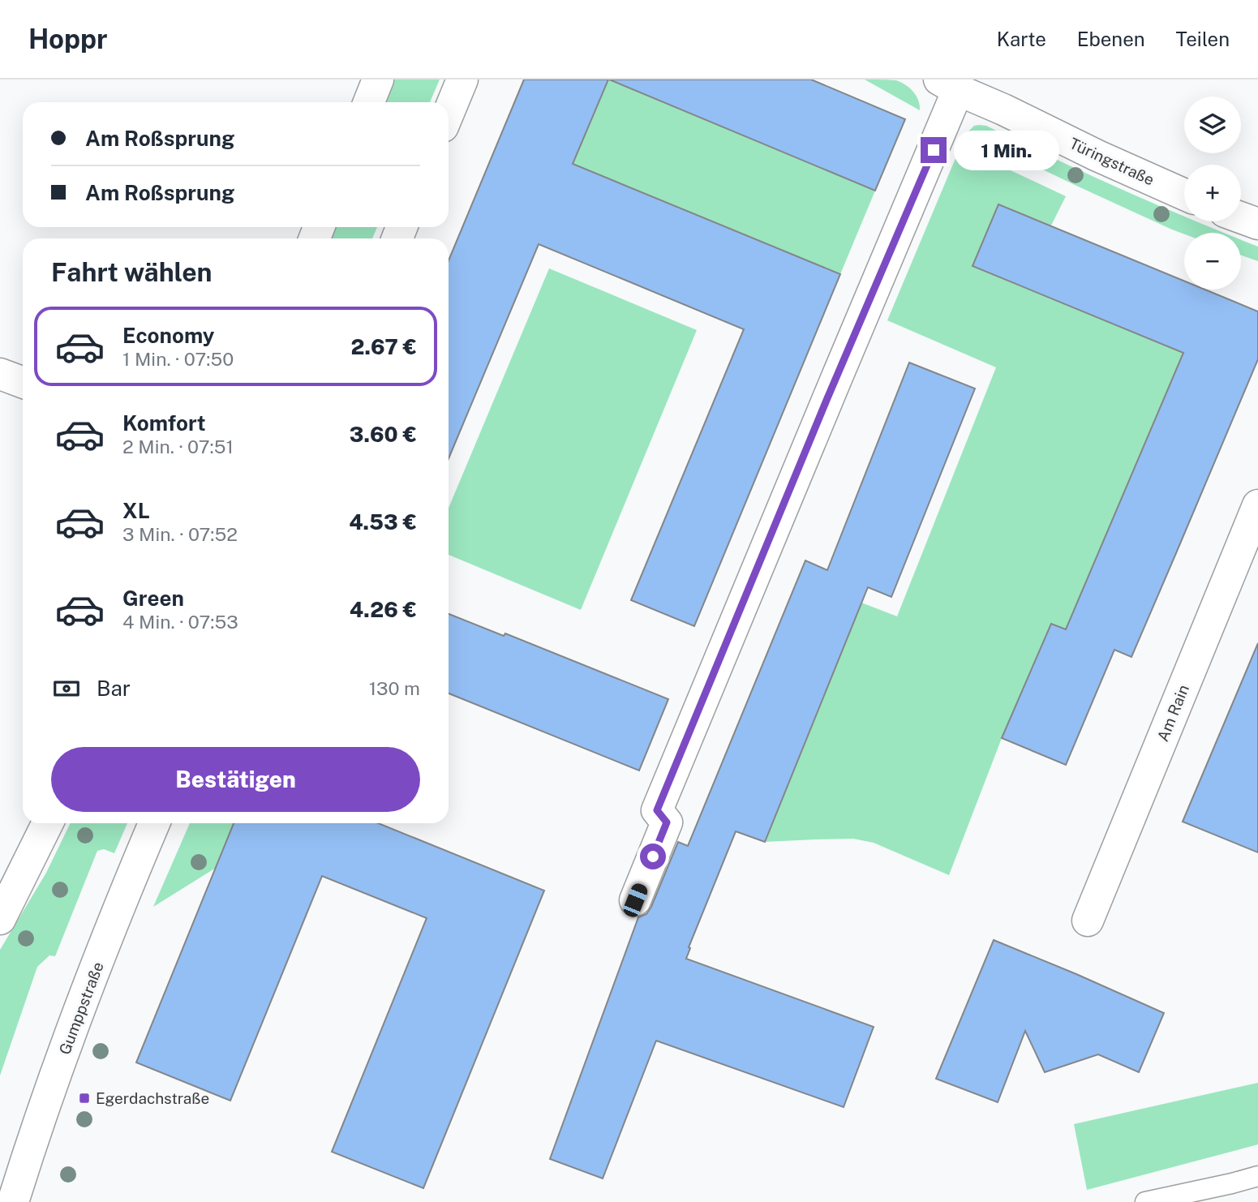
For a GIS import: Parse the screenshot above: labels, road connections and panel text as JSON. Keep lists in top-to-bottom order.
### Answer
{
  "streets": {
    "street": ["Türingstraße", "Am Rain", "Gumppstraße"]
  },
  "places": {
    "transit": ["Egerdachstraße"]
  },
  "page": {
    "header": "Hoppr",
    "nav": ["Karte", "Ebenen", "Teilen"],
    "map_buttons": ["+", "−"],
    "banner": ["Am Roßsprung", "Am Roßsprung"],
    "bubble": "1 Min.",
    "heading": "Fahrt wählen",
    "list": [
      {
        "name": "Economy",
        "note": "1 Min. · 07:50",
        "value": "2.67 €"
      },
      {
        "name": "Komfort",
        "note": "2 Min. · 07:51",
        "value": "3.60 €"
      },
      {
        "name": "XL",
        "note": "3 Min. · 07:52",
        "value": "4.53 €"
      },
      {
        "name": "Green",
        "note": "4 Min. · 07:53",
        "value": "4.26 €"
      }
    ],
    "pay": ["Bar", "130 m"],
    "buttons": "Bestätigen"
  }
}
